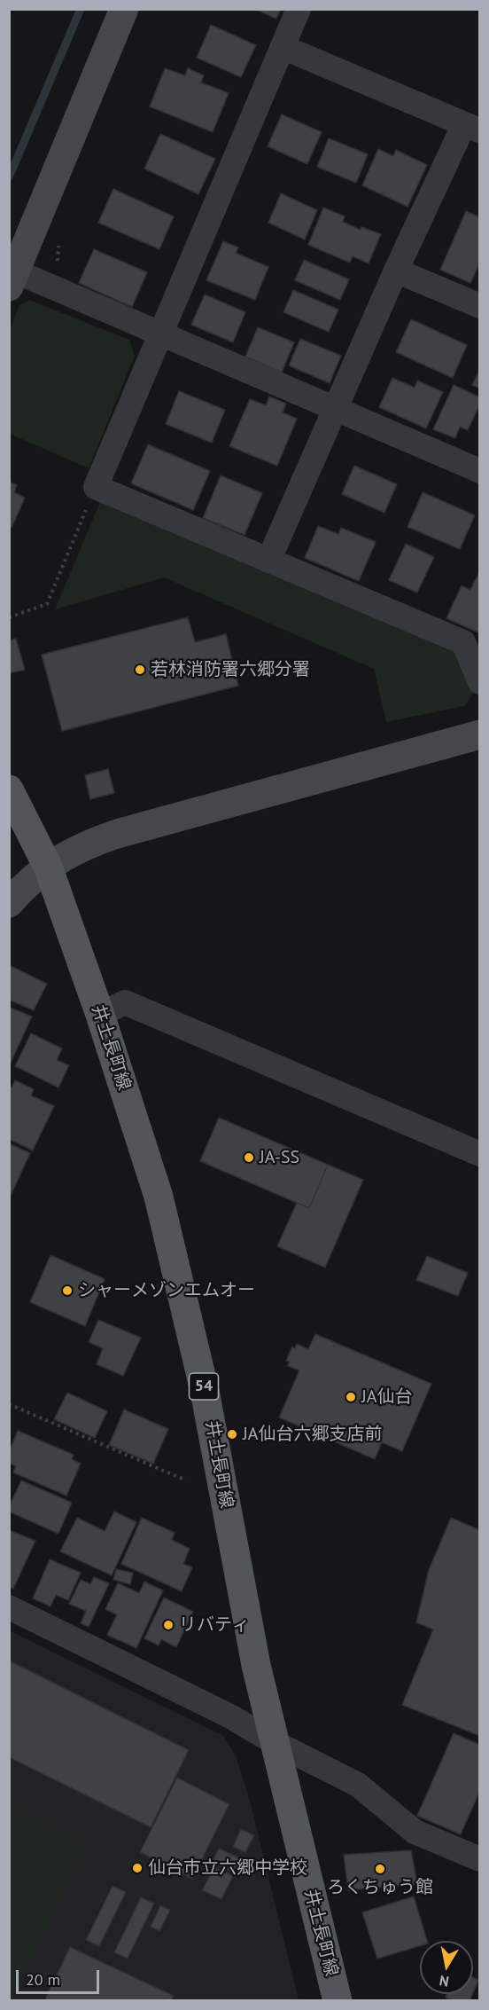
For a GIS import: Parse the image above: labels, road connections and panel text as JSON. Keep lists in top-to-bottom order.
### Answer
{
  "streets": {
    "main road": ["井土長町線", "54"]
  },
  "places": [
    "若林消防署六郷分署",
    "JA-SS",
    "シャーメゾンエムオー",
    "JA仙台",
    "JA仙台六郷支店前",
    "リバティ",
    "仙台市立六郷中学校",
    "ろくちゅう館"
  ],
  "scale_bar": "20 m",
  "north": "bottom"
}
